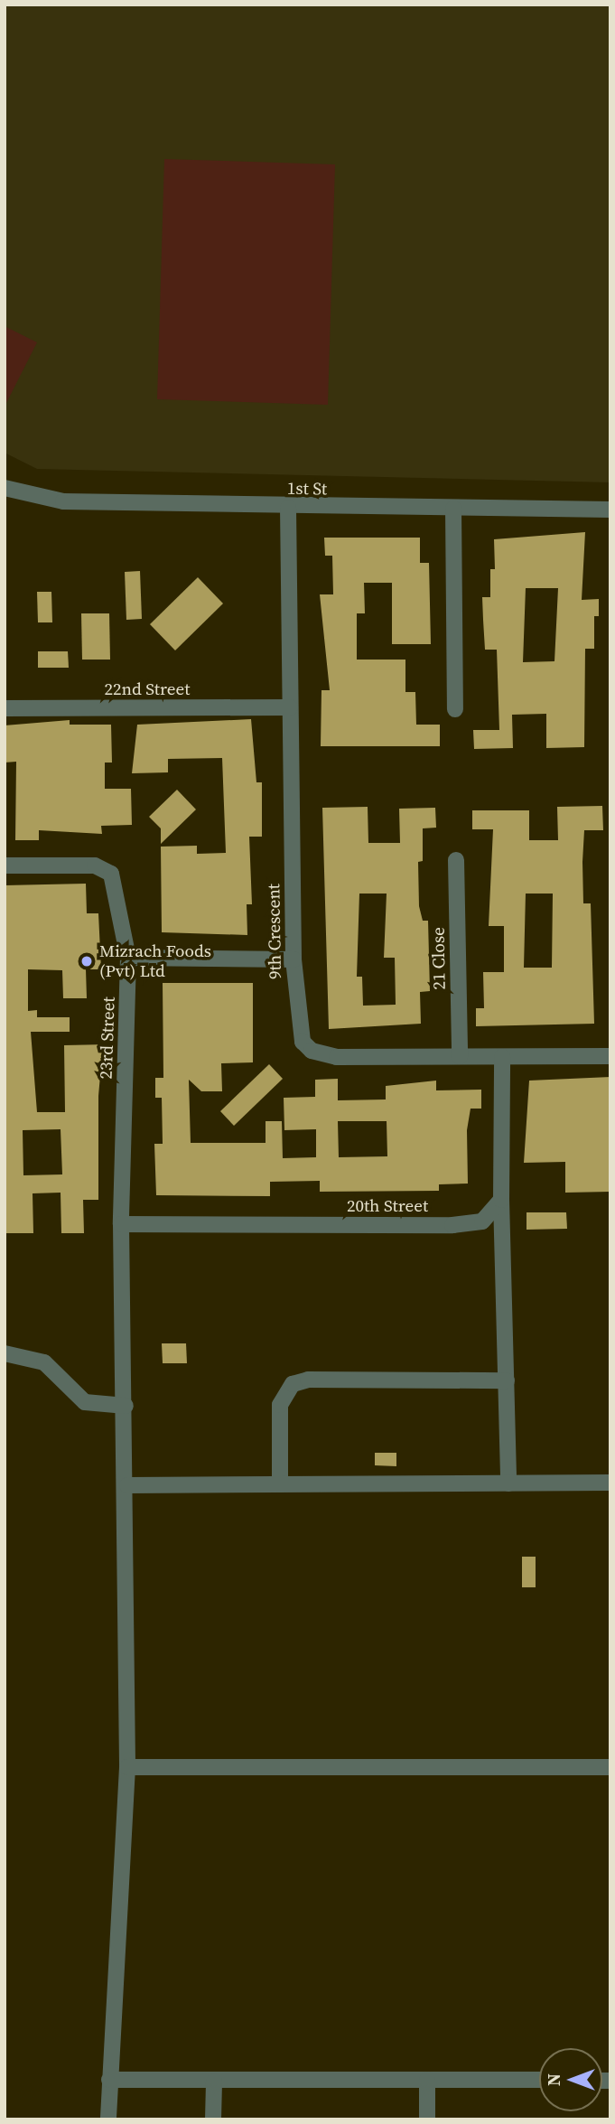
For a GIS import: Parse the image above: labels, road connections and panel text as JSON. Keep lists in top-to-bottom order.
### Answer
{
  "streets": {
    "street": [
      "1st St",
      "22nd Street",
      "9th Crescent",
      "21 Close",
      "23rd Street",
      "20th Street"
    ]
  },
  "crossings": [
    ["1st St", "9th Crescent"],
    ["22nd Street", "9th Crescent"],
    ["9th Crescent", "21 Close"],
    ["23rd Street", "20th Street"]
  ],
  "places": ["Mizrach Foods (Pvt) Ltd"],
  "north": "left"
}
